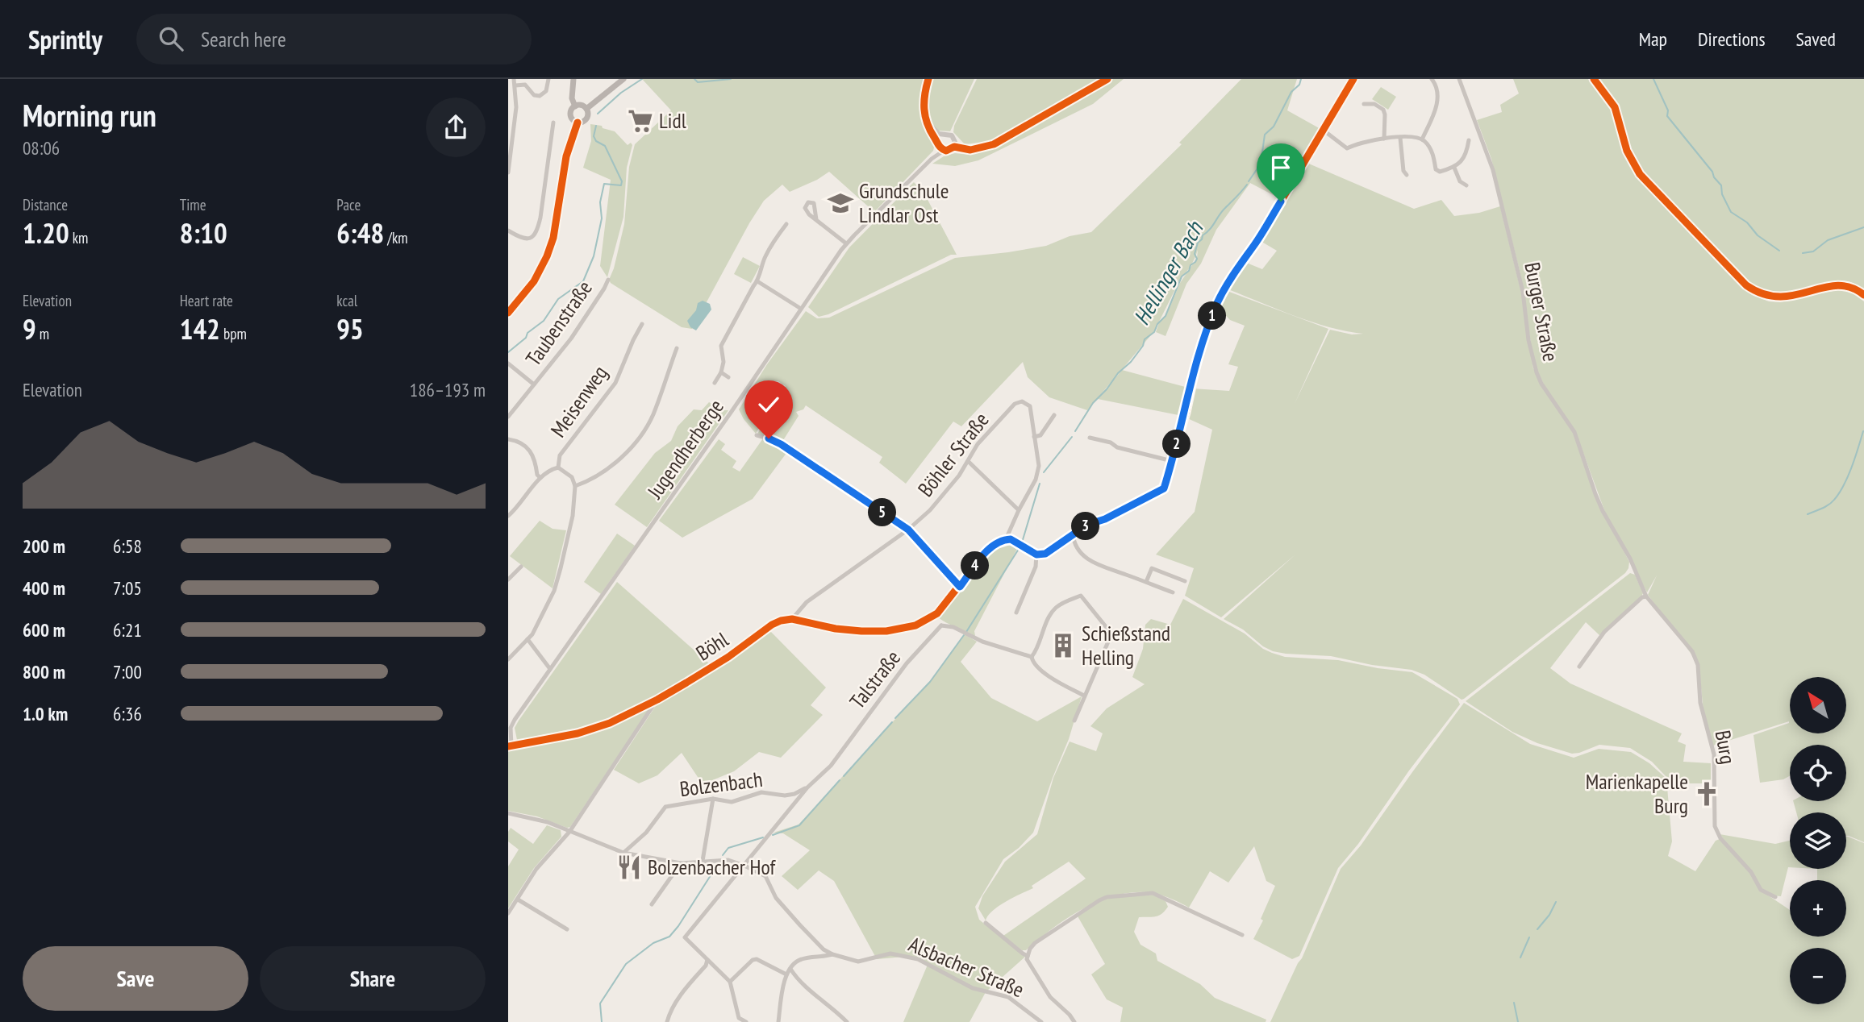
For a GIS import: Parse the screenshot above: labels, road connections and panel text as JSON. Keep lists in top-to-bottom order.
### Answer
{
  "streets": {
    "street": [
      "Burger Straße",
      "Taubenstraße",
      "Meisenweg",
      "Jugendherberge",
      "Böhler Straße",
      "Böhl",
      "Talstraße",
      "Burg",
      "Bolzenbach",
      "Alsbacher Straße"
    ]
  },
  "crossings": [
    ["Burger Straße", "Burg"],
    ["Jugendherberge", "Böhl"],
    ["Böhler Straße", "Böhl"],
    ["Talstraße", "Bolzenbach"],
    ["Talstraße", "Alsbacher Straße"],
    ["Bolzenbach", "Alsbacher Straße"]
  ],
  "water": ["Hellinger Bach"],
  "places": {
    "supermarket": ["Lidl"],
    "school or university": ["Grundschule Lindlar Ost"],
    "building": ["Schießstand Helling"],
    "church": ["Marienkapelle Burg"],
    "restaurant": ["Bolzenbacher Hof"]
  },
  "north": "top left",
  "page": {
    "header": "Sprintly",
    "search": "Search here",
    "nav": ["Map", "Directions", "Saved"],
    "heading": ["Morning run", "08:06"],
    "stats": [
      ["Distance", "1.20 km"],
      ["Time", "8:10"],
      ["Pace", "6:48 /km"],
      ["Elevation", "9 m"],
      ["Heart rate", "142 bpm"],
      ["kcal", "95"]
    ],
    "pins": [
      "1",
      "2",
      "5",
      "3",
      "4"
    ],
    "chart": ["Elevation", "186–193 m"],
    "list": [
      {
        "name": "200 m",
        "note": "6:58"
      },
      {
        "name": "400 m",
        "note": "7:05"
      },
      {
        "name": "600 m",
        "note": "6:21"
      },
      {
        "name": "800 m",
        "note": "7:00"
      },
      {
        "name": "1.0 km",
        "note": "6:36"
      }
    ],
    "map_buttons": ["+", "−"],
    "buttons": ["Save", "Share"]
  }
}
